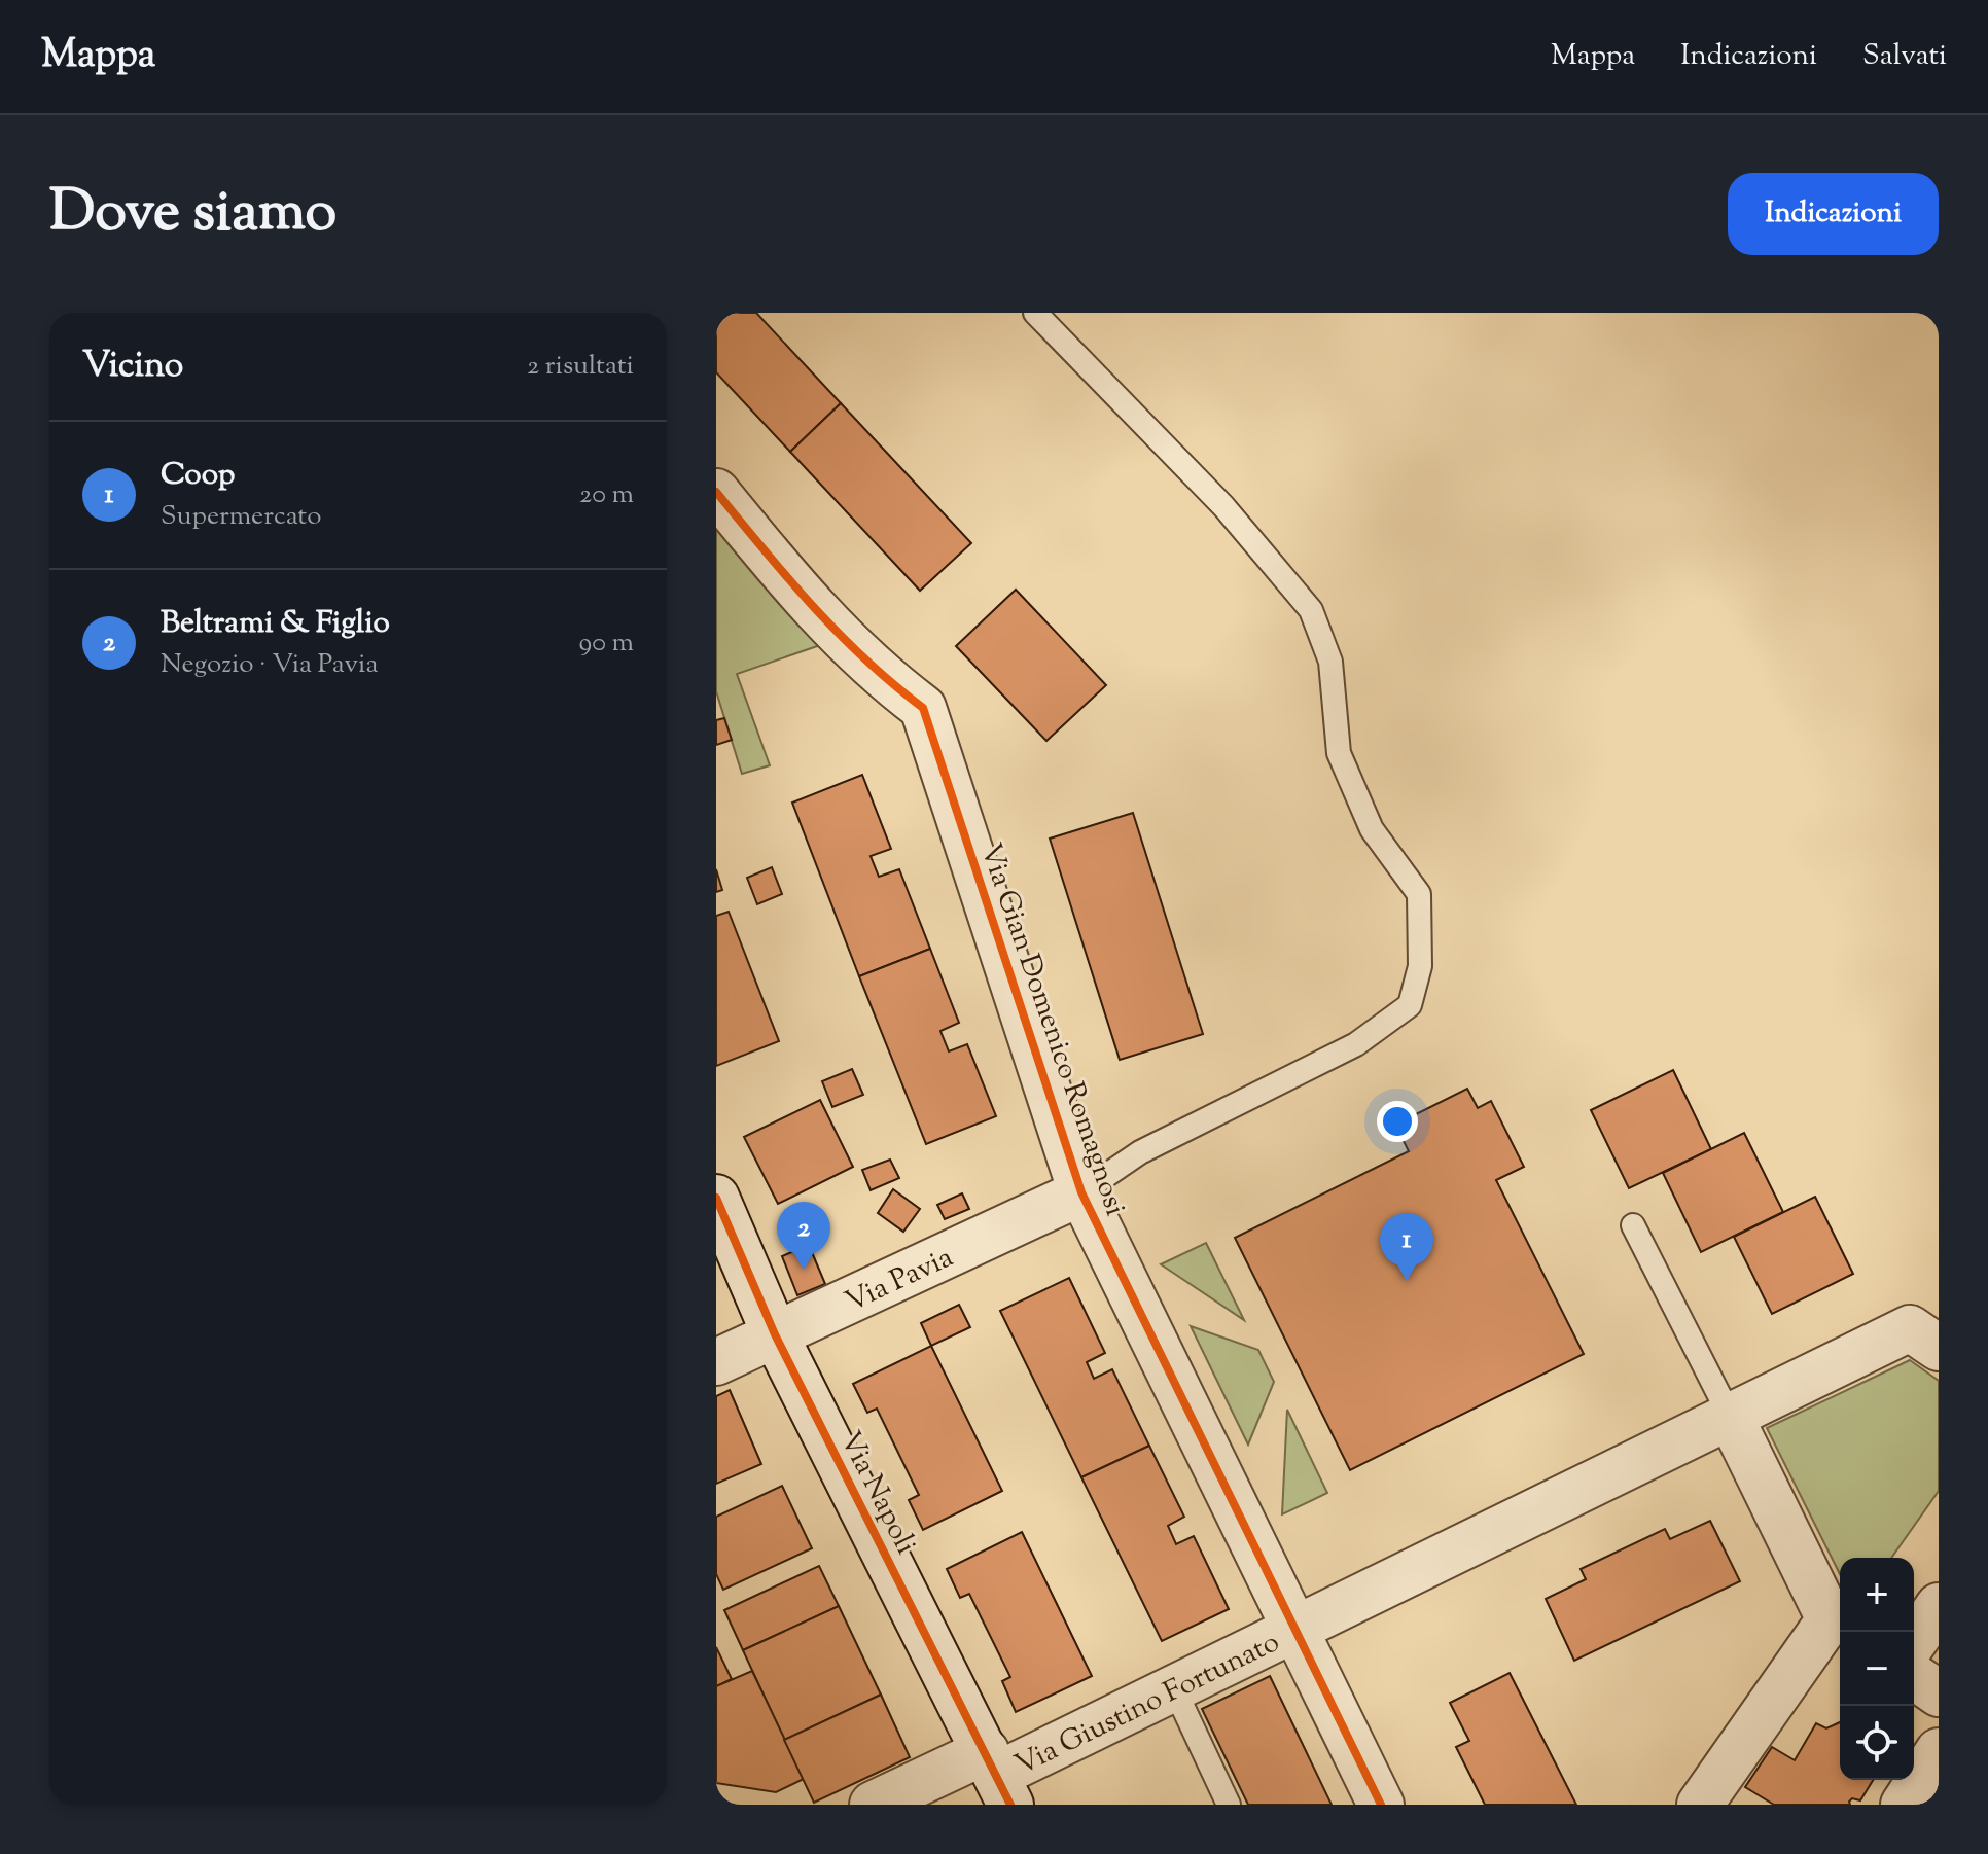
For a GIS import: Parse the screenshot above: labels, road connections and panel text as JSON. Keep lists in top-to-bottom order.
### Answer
{
  "streets": {
    "street": [
      "Via Gian Domenico Romagnosi",
      "Via Pavia",
      "Via Napoli",
      "Via Giustino Fortunato"
    ]
  },
  "crossings": [
    ["Via Gian Domenico Romagnosi", "Via Pavia"],
    ["Via Gian Domenico Romagnosi", "Via Giustino Fortunato"],
    ["Via Pavia", "Via Napoli"],
    ["Via Napoli", "Via Giustino Fortunato"]
  ],
  "page": {
    "header": "Mappa",
    "nav": ["Mappa", "Indicazioni", "Salvati"],
    "title": "Dove siamo",
    "buttons": "Indicazioni",
    "heading": ["Vicino", "2 risultati"],
    "list": [
      {
        "mark": "1",
        "name": "Coop",
        "note": "Supermercato",
        "value": "20 m"
      },
      {
        "mark": "2",
        "name": "Beltrami & Figlio",
        "note": "Negozio · Via Pavia",
        "value": "90 m"
      }
    ],
    "pins": ["2", "1"],
    "map_buttons": ["+", "−"]
  }
}
